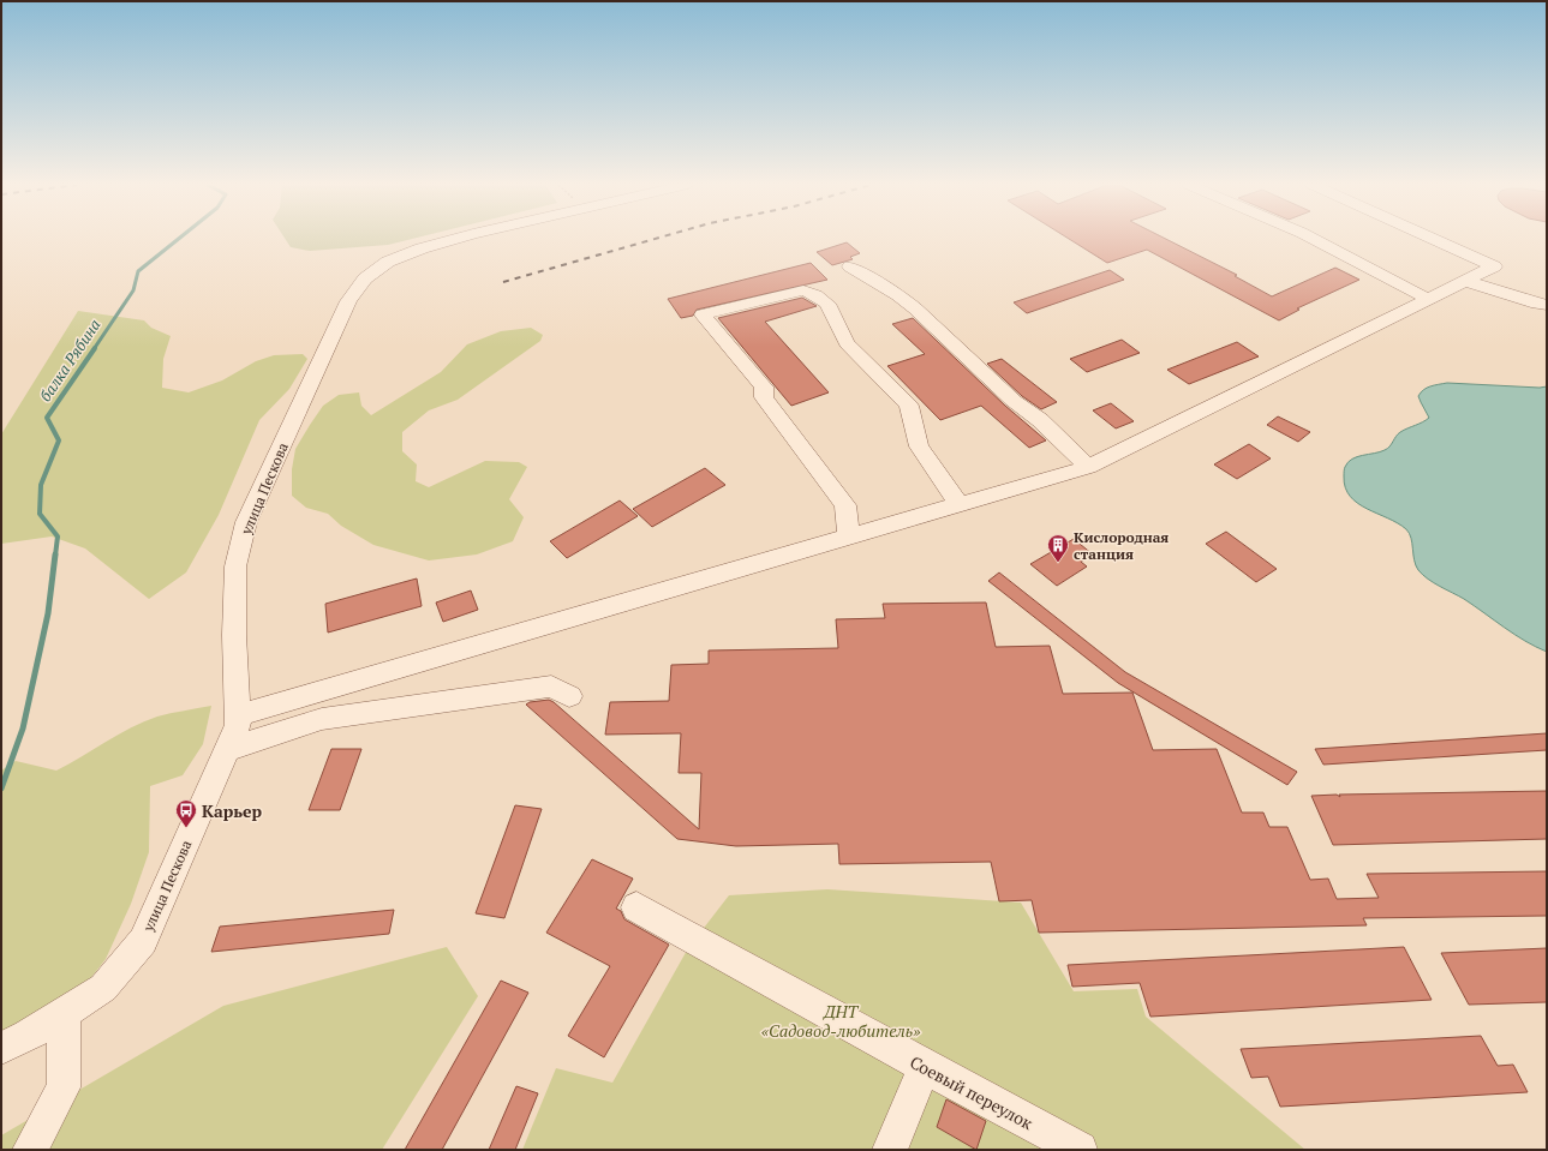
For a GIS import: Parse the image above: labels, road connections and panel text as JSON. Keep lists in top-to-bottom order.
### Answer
{
  "streets": {
    "street": ["улица Пескова", "Соевый переулок"]
  },
  "water": ["балка Рябина"],
  "parks": ["ДНТ «Садовод-любитель»"],
  "places": {
    "building": ["Кислородная станция"],
    "bus stop": ["Карьер"]
  }
}
